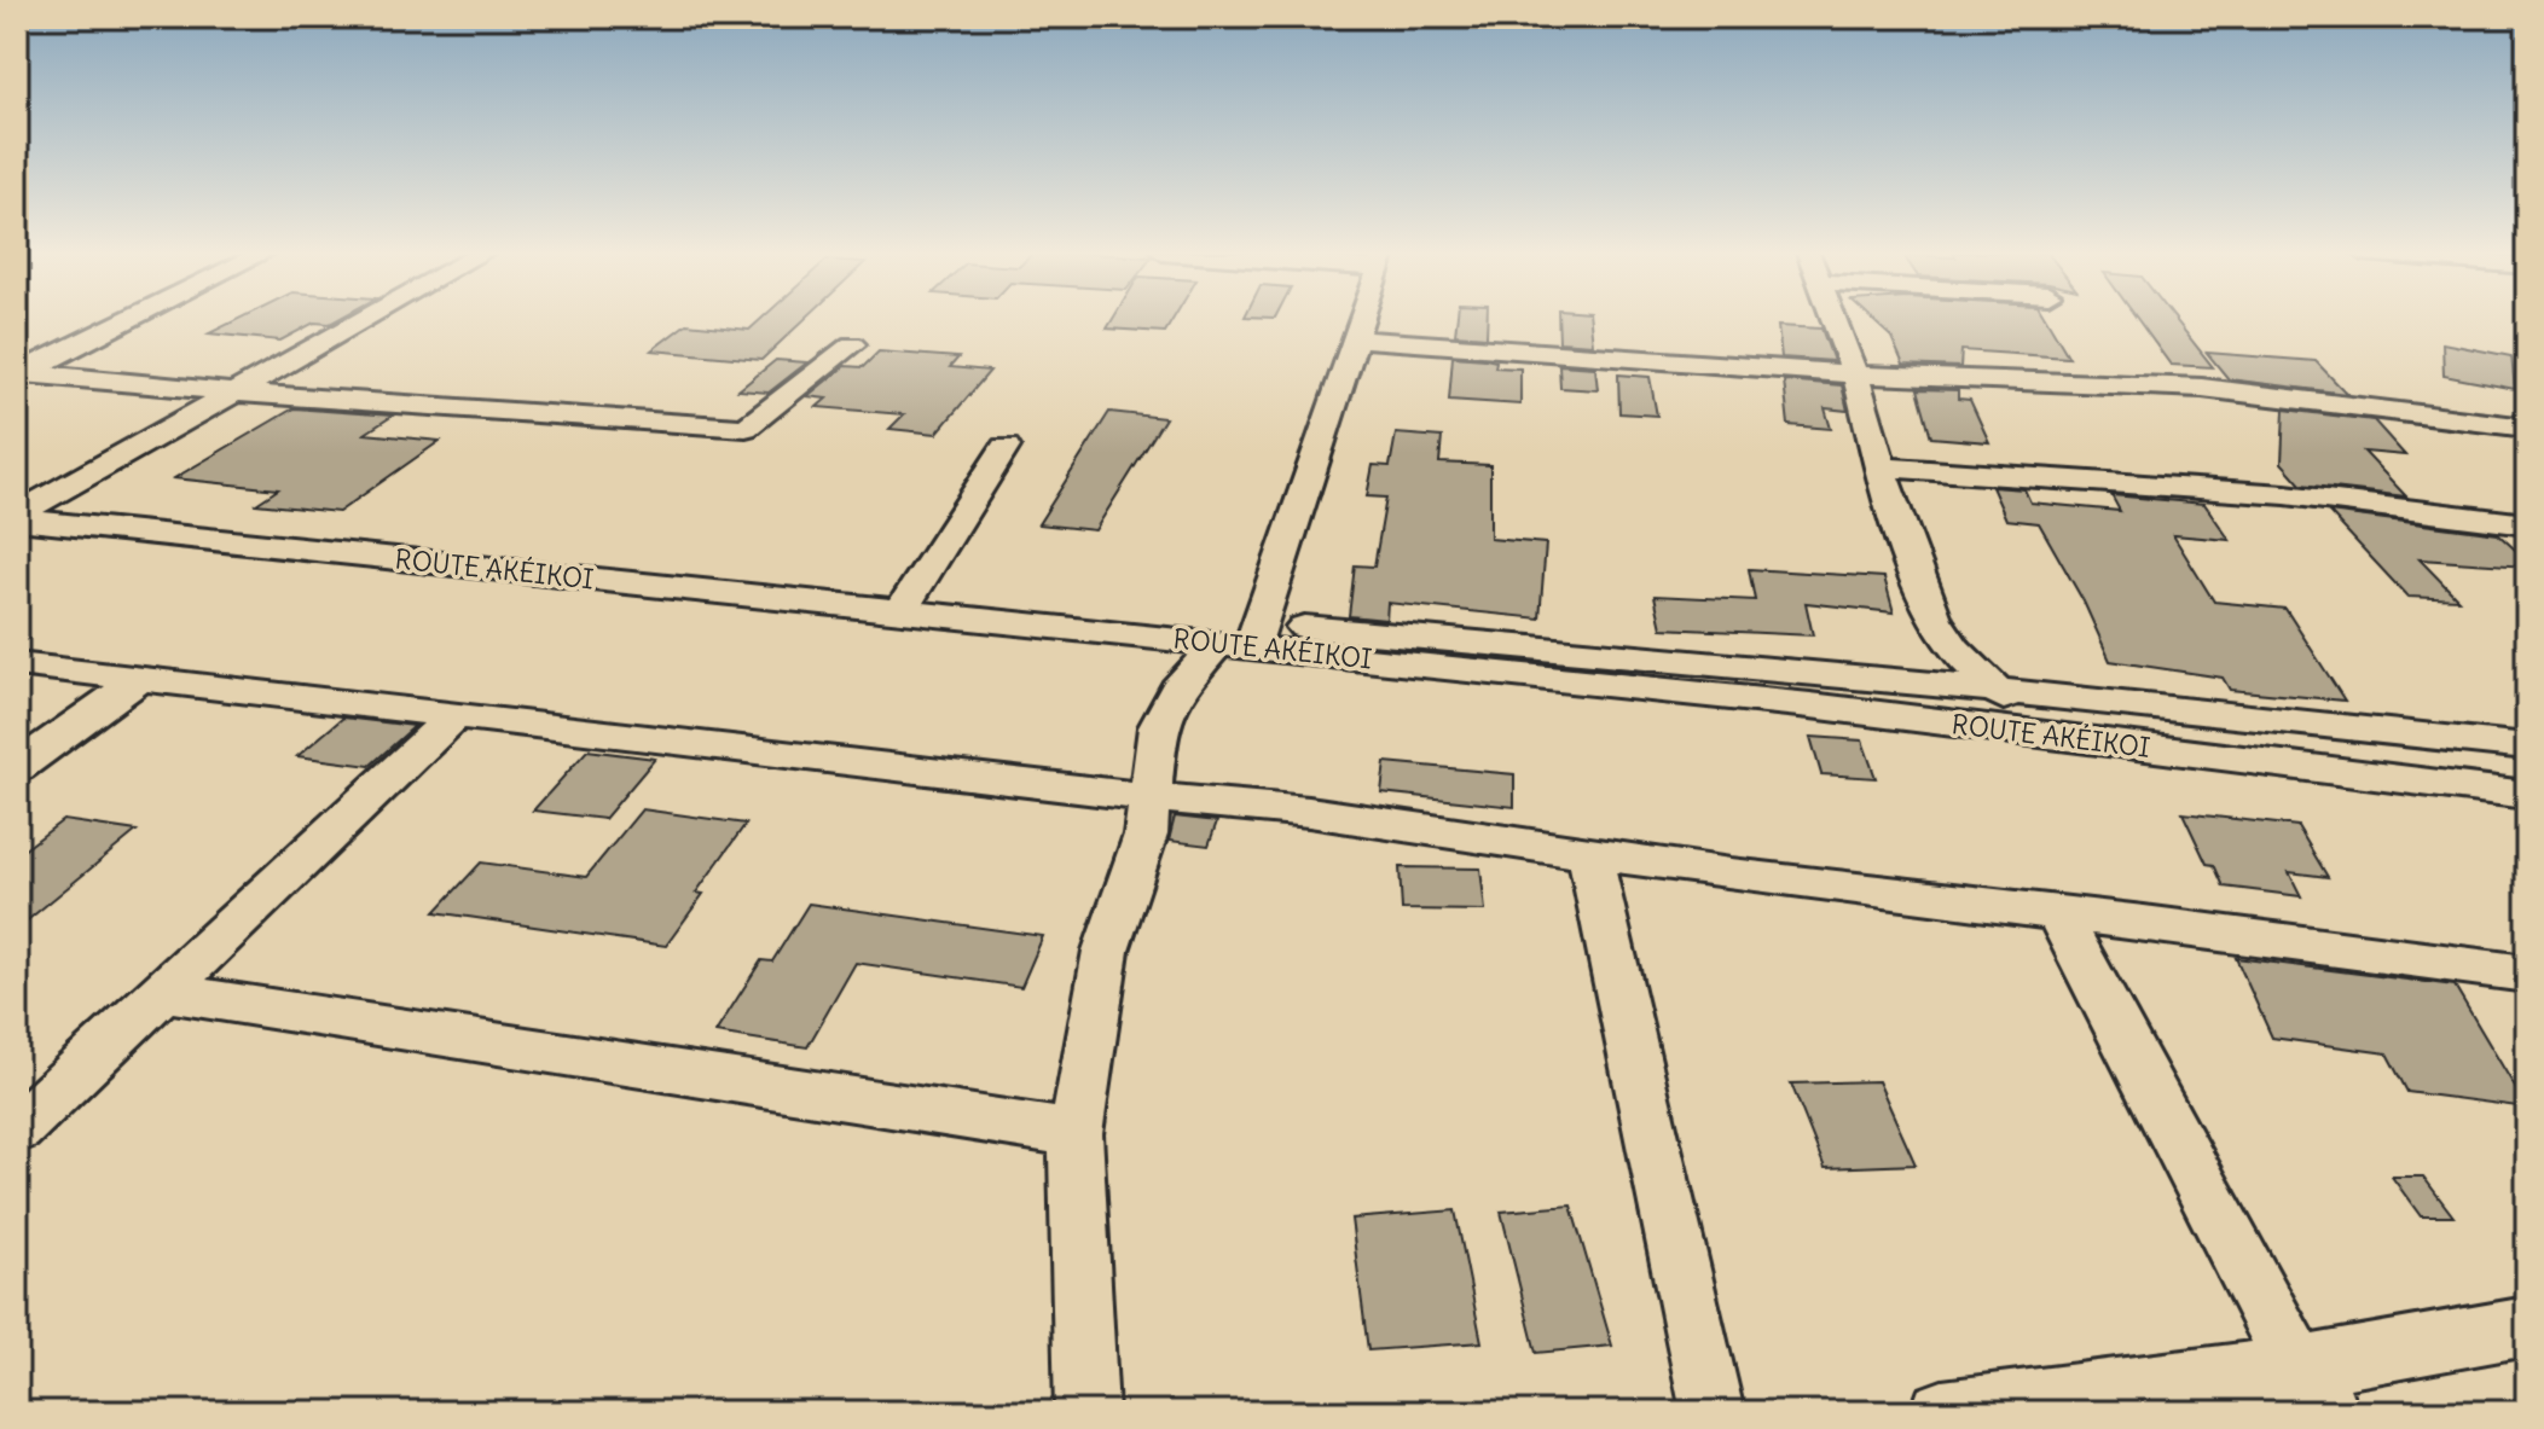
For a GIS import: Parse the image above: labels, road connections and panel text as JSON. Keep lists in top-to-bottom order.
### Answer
{
  "streets": {
    "street": ["ROUTE AKÉIKOI"]
  }
}
